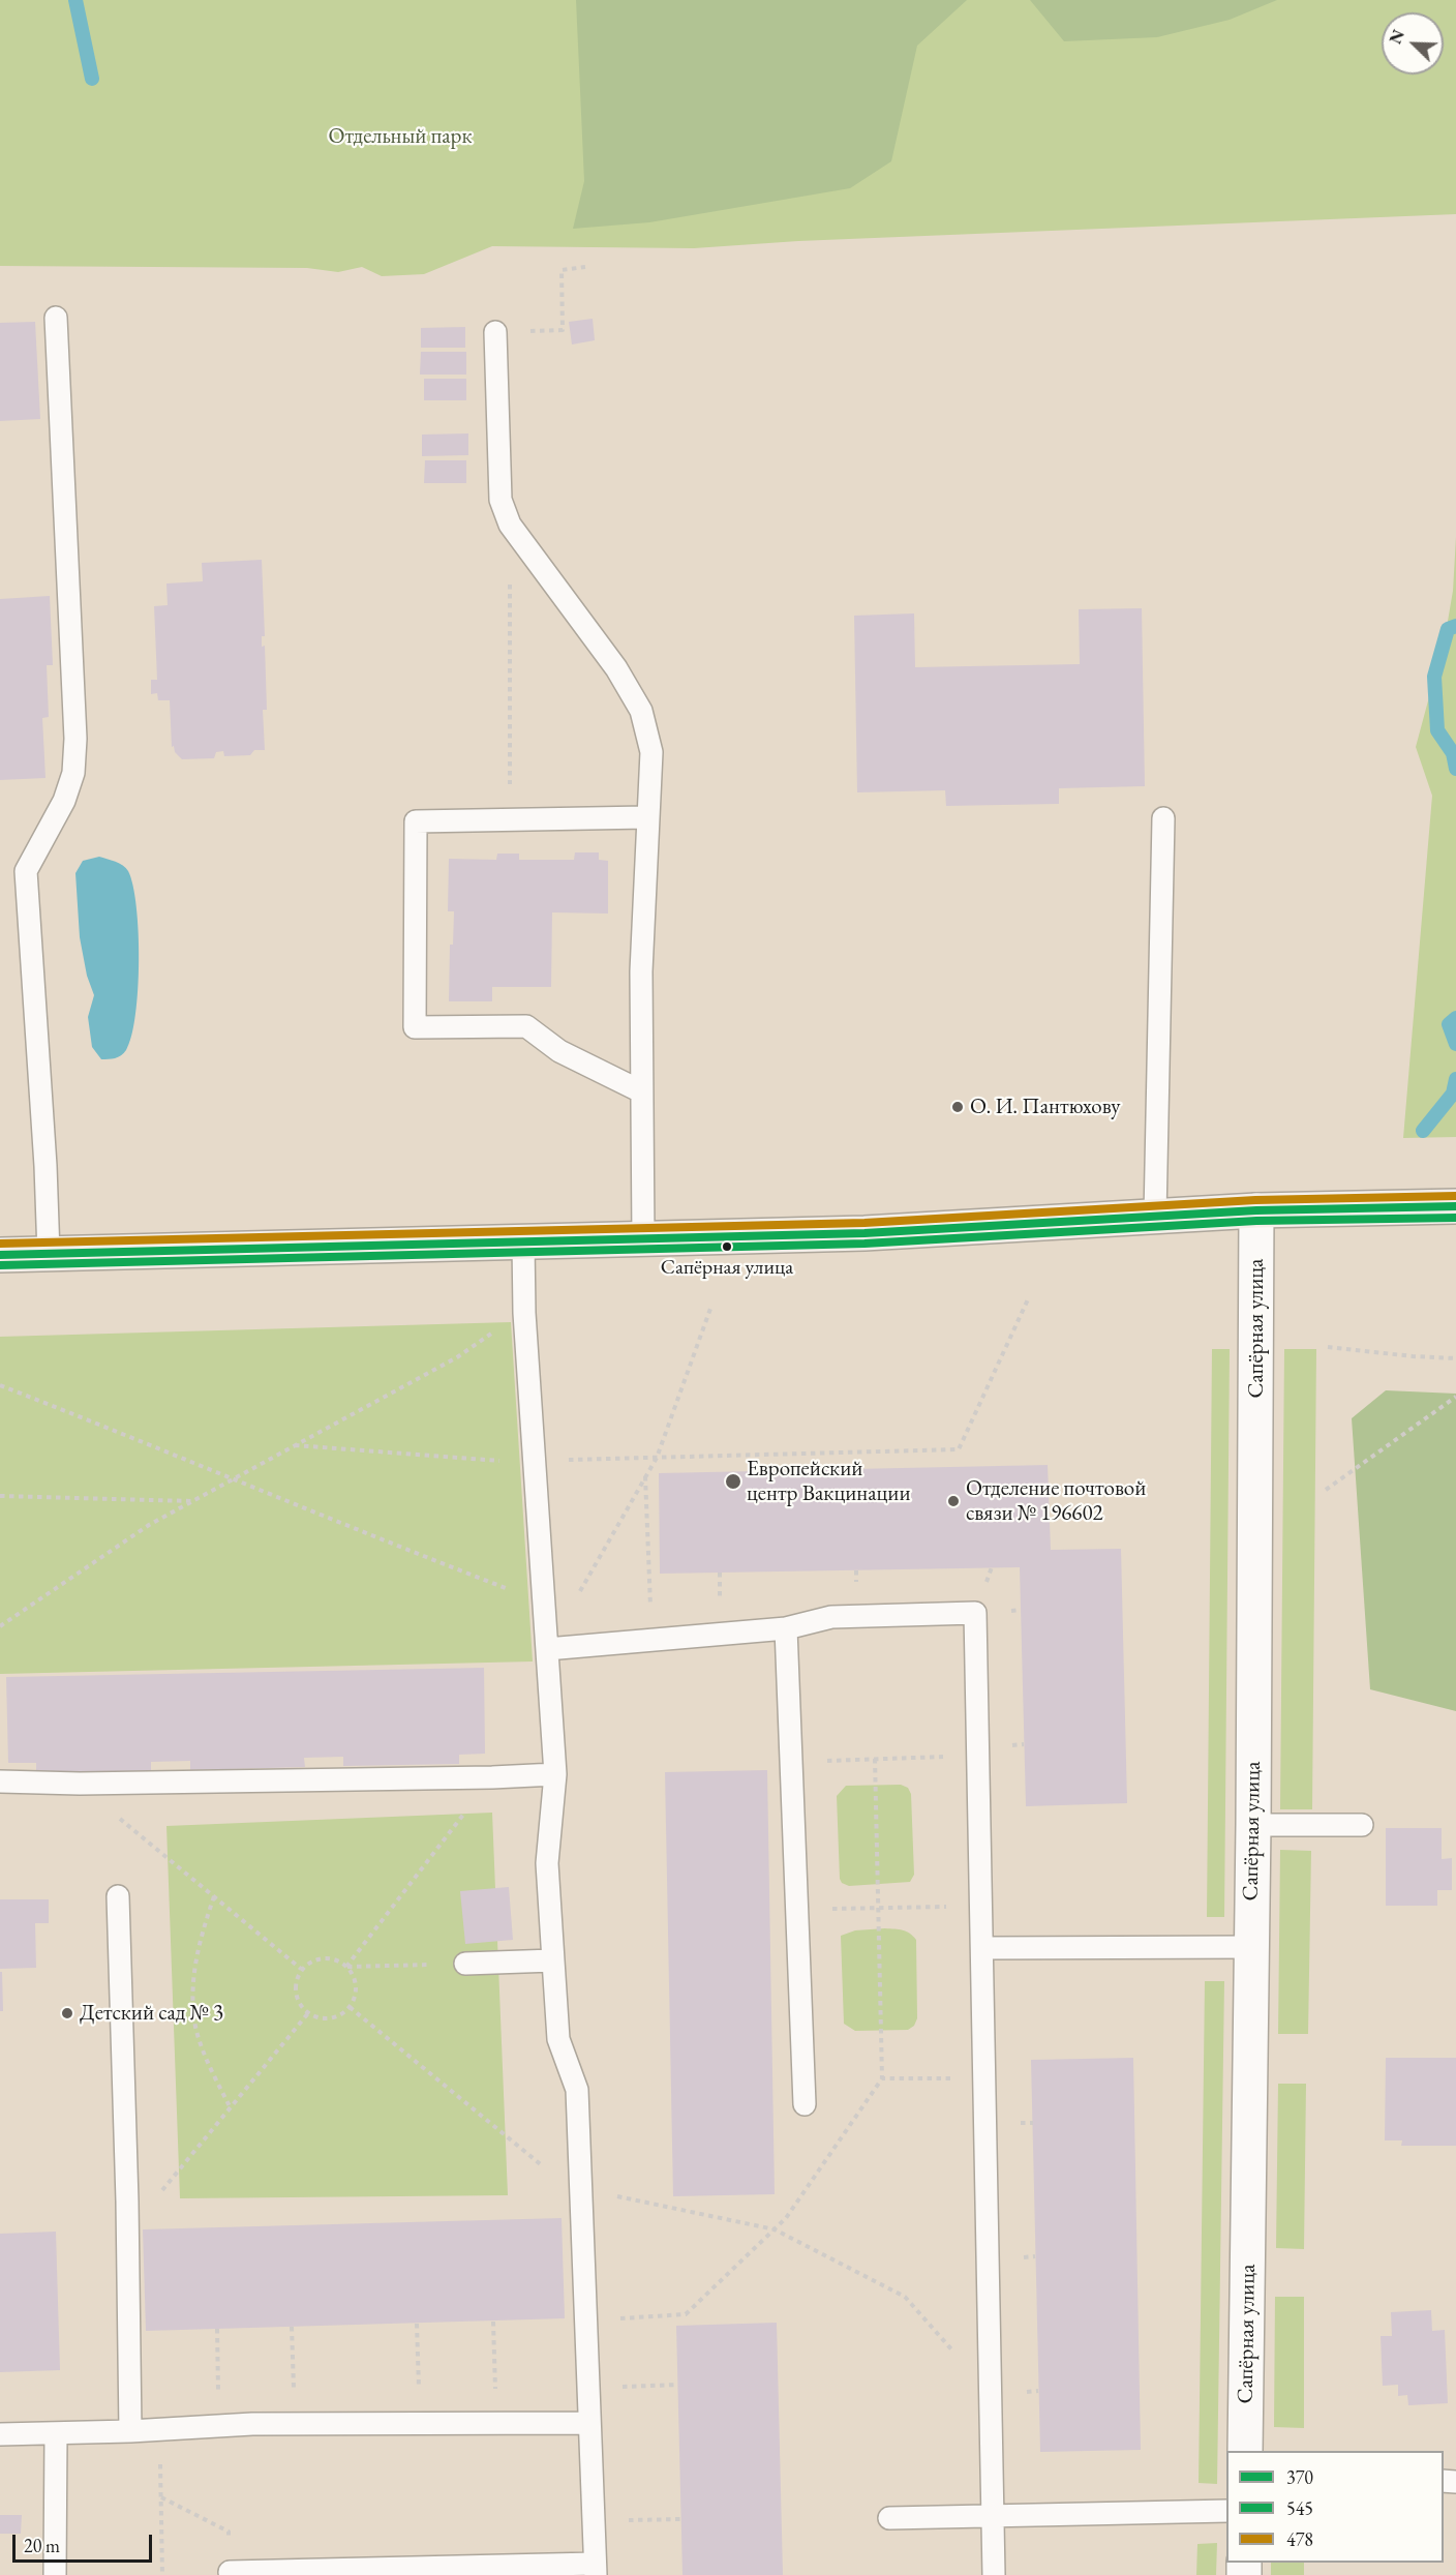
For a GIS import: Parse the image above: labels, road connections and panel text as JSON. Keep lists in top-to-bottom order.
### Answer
{
  "streets": {
    "street": ["Сапёрная улица"]
  },
  "parks": ["Отдельный парк"],
  "places": [
    "О. И. Пантюхову",
    "Сапёрная улица",
    "Европейский центр Вакцинации",
    "Отделение почтовой связи № 196602",
    "Детский сад № 3"
  ],
  "lines": ["transit line 478", "transit line 370", "transit line 545"],
  "legend": ["370", "545", "478"],
  "scale_bar": "20 m",
  "north": "top left"
}
